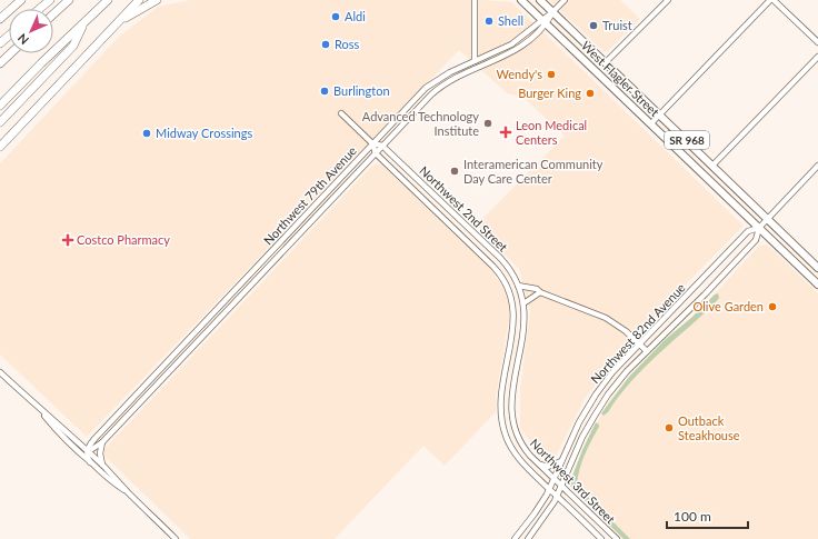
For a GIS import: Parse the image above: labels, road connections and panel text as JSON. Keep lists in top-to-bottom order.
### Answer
{
  "streets": {
    "main road": ["West Flagler Street", "SR 968"],
    "street": [
      "Northwest 79th Avenue",
      "Northwest 2nd Street",
      "Northwest 82nd Avenue",
      "Northwest 3rd Street"
    ]
  },
  "crossings": [
    ["West Flagler Street", "Northwest 79th Avenue"],
    ["West Flagler Street", "Northwest 82nd Avenue"],
    ["Northwest 79th Avenue", "Northwest 2nd Street"],
    ["Northwest 2nd Street", "Northwest 3rd Street"],
    ["Northwest 82nd Avenue", "Northwest 3rd Street"]
  ],
  "places": {
    "other": [
      "Aldi",
      "Shell",
      "Truist",
      "Ross",
      "Wendy's",
      "Burlington",
      "Burger King",
      "Advanced Technology Institute",
      "Midway Crossings",
      "Interamerican Community Day Care Center",
      "Olive Garden",
      "Outback Steakhouse"
    ],
    "health": ["Leon Medical Centers", "Costco Pharmacy"]
  },
  "scale_bar": "100 m",
  "north": "bottom left"
}
